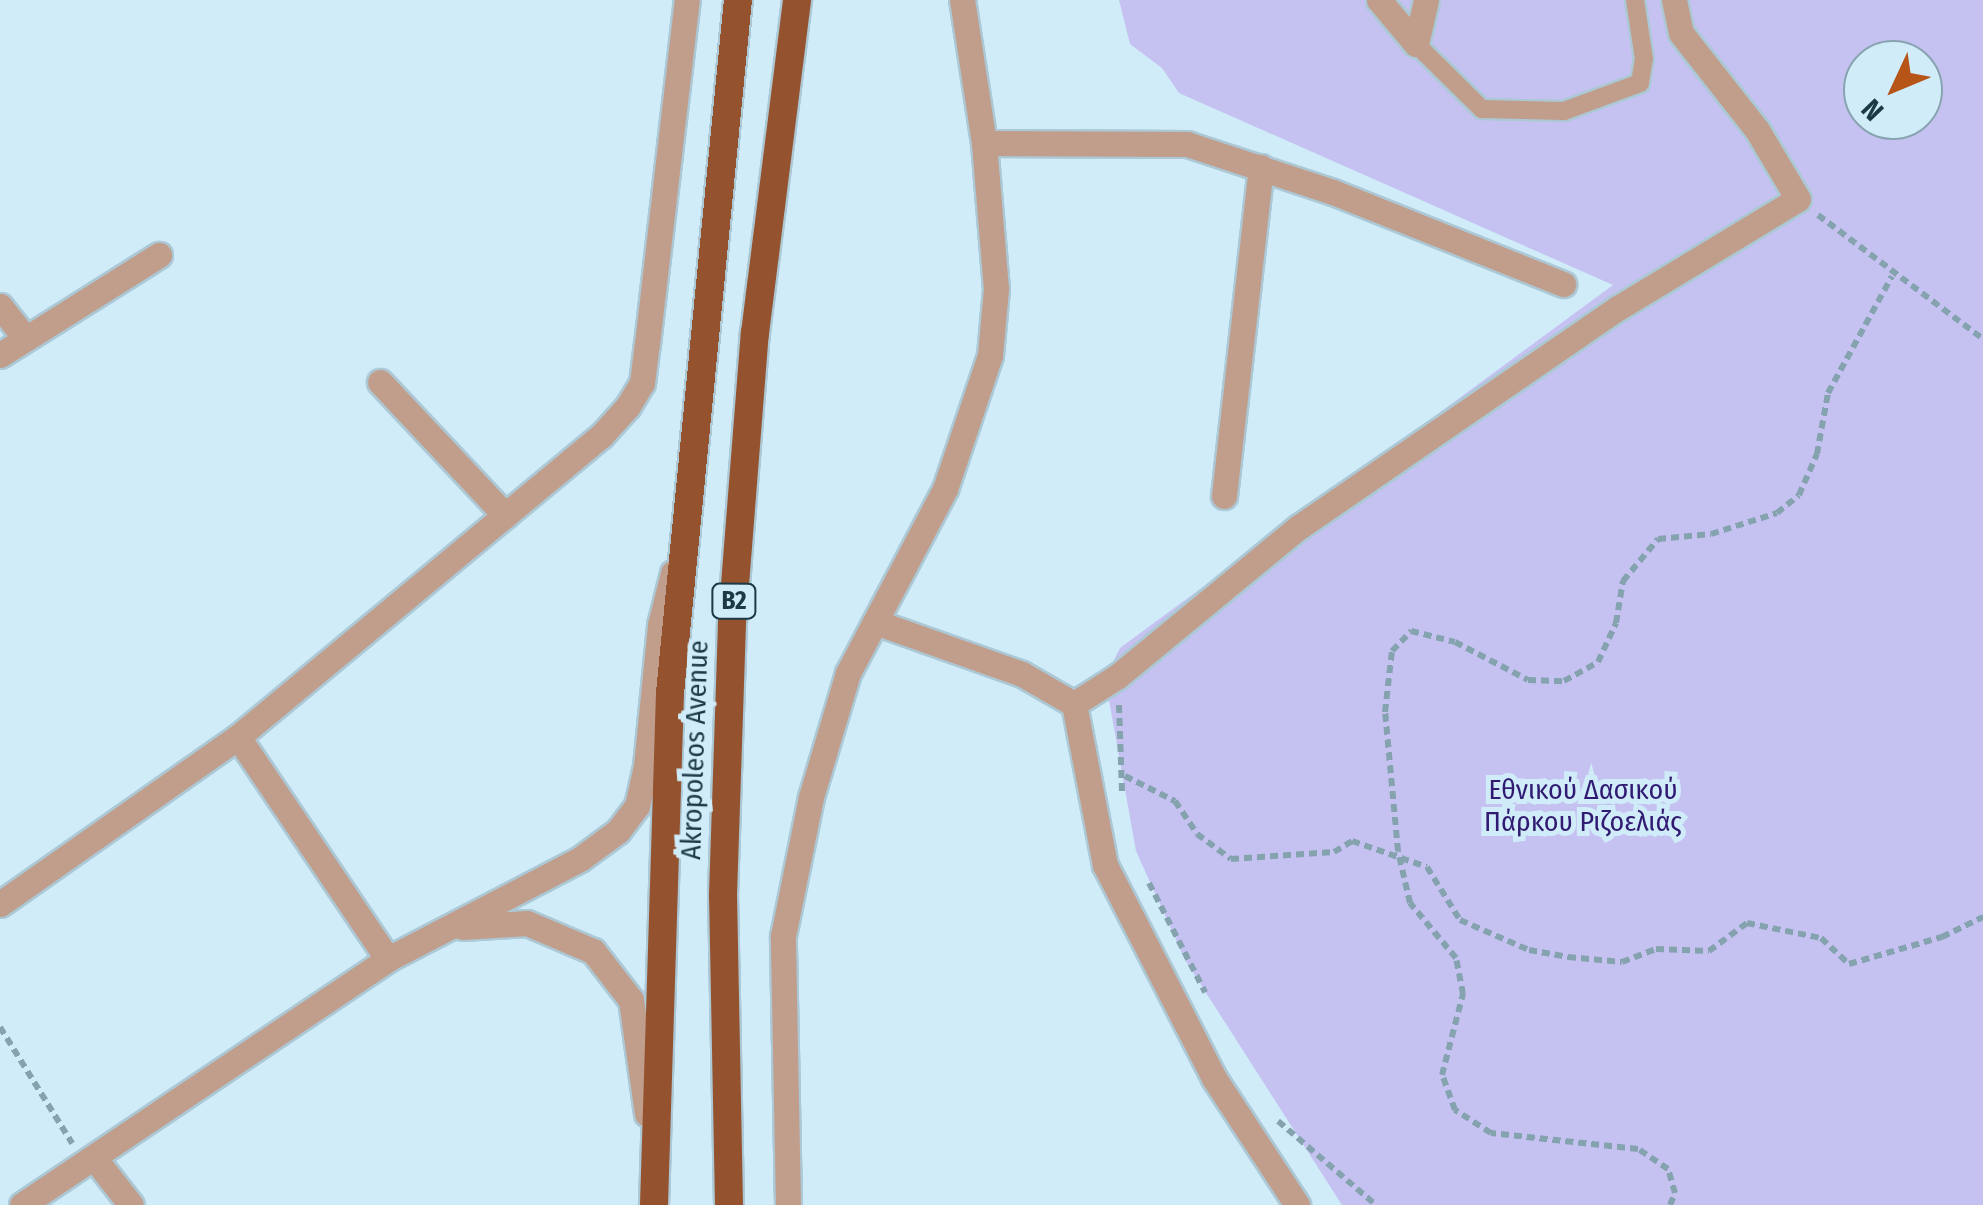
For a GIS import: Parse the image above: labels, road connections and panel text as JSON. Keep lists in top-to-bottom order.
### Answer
{
  "streets": {
    "highway": ["B2", "Akropoleos Avenue"]
  },
  "parks": ["Εθνικού Δασικού Πάρκου Ριζοελιάς"],
  "north": "bottom left"
}
